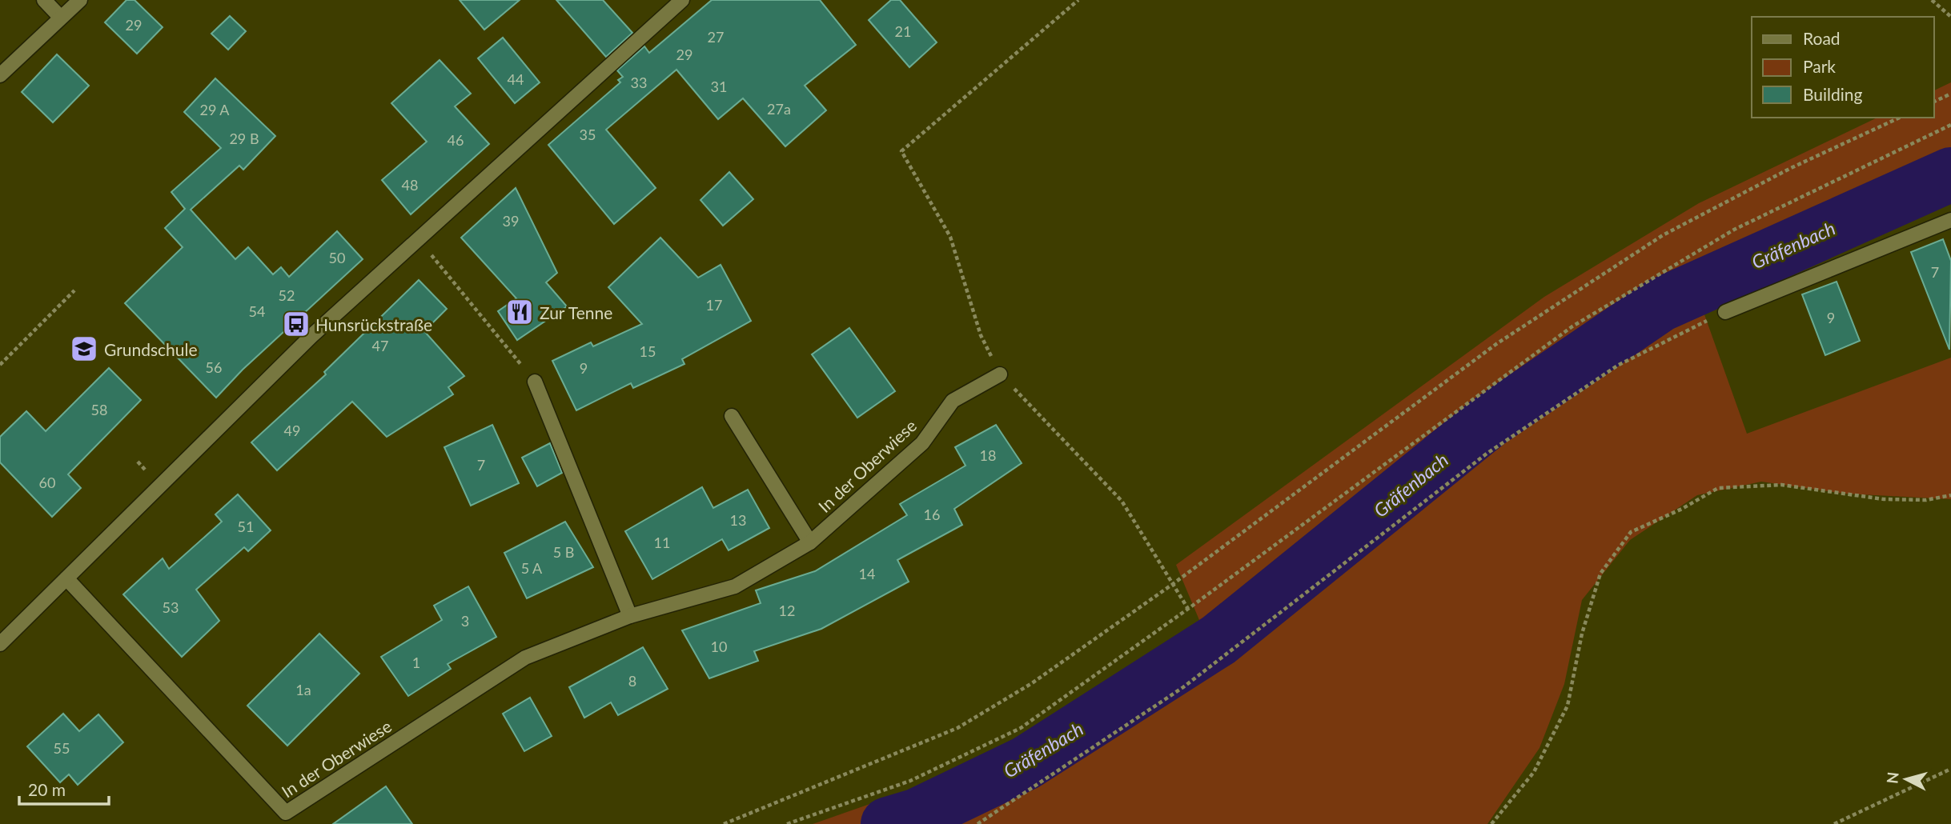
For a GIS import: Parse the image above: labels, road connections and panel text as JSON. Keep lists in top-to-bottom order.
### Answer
{
  "streets": {
    "street": ["In der Oberwiese"]
  },
  "water": ["Gräfenbach"],
  "places": {
    "restaurant": ["Zur Tenne"],
    "bus stop": ["Hunsrückstraße"],
    "school or university": ["Grundschule"]
  },
  "house_numbers": [
    "29",
    "21",
    "27",
    "29",
    "44",
    "33",
    "31",
    "27a",
    "29 A",
    "35",
    "29 B",
    "46",
    "48",
    "39",
    "50",
    "7",
    "52",
    "17",
    "54",
    "9",
    "47",
    "15",
    "56",
    "9",
    "58",
    "49",
    "18",
    "7",
    "60",
    "16",
    "13",
    "51",
    "11",
    "5 B",
    "5 A",
    "14",
    "53",
    "12",
    "3",
    "10",
    "1",
    "8",
    "1a",
    "55"
  ],
  "legend": ["Road", "Park", "Building"],
  "scale_bar": "20 m",
  "north": "left"
}
